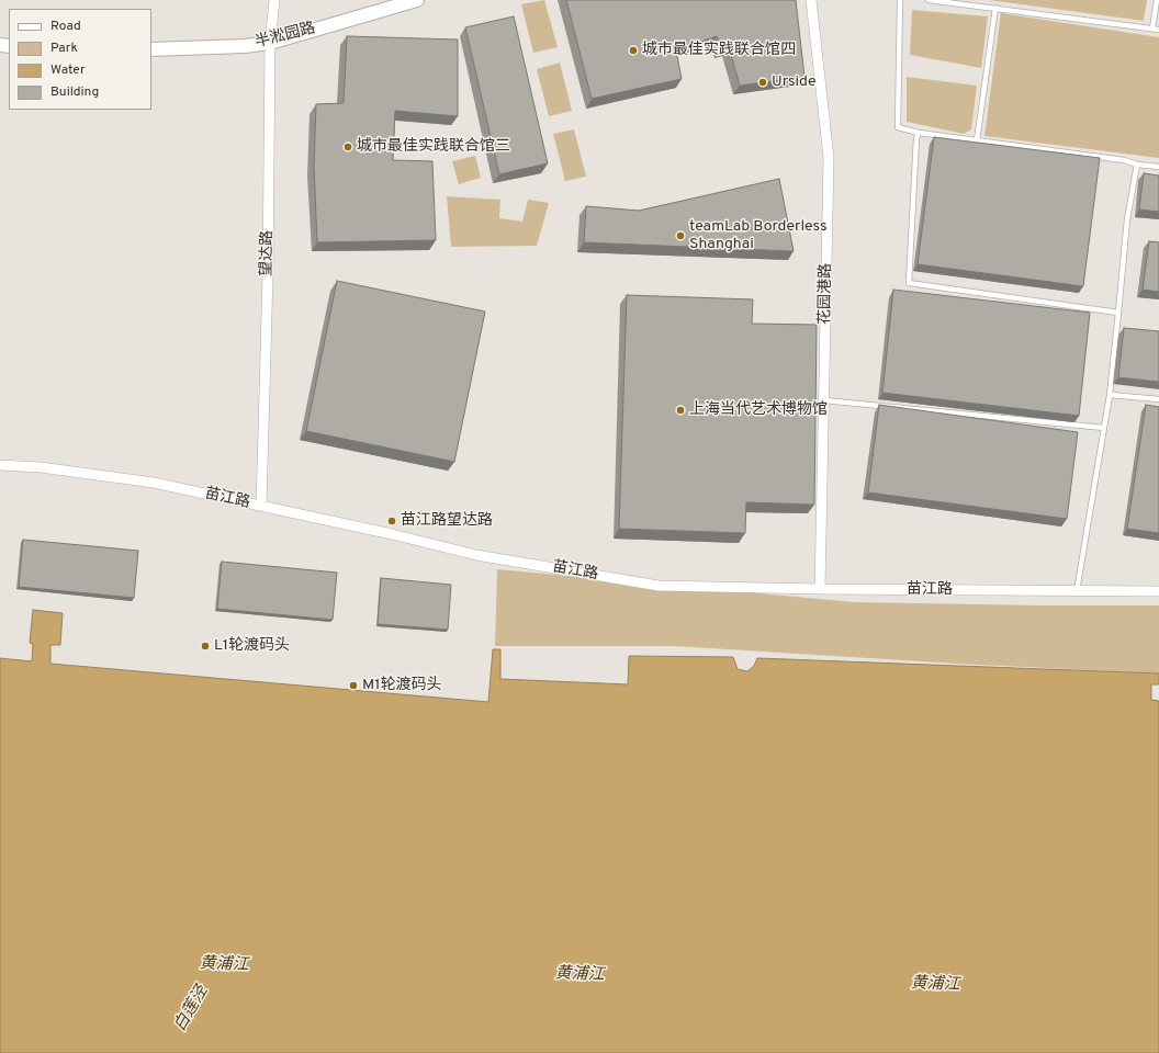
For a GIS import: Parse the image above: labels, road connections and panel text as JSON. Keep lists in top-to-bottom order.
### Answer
{
  "streets": {
    "main road": ["半淞园路"],
    "street": ["望达路", "花园港路", "苗江路"]
  },
  "crossings": [
    ["半淞园路", "望达路"],
    ["望达路", "苗江路"],
    ["花园港路", "苗江路"]
  ],
  "water": ["黄浦江", "白莲泾"],
  "places": [
    "城市最佳实践联合馆四",
    "Urside",
    "城市最佳实践联合馆三",
    "teamLab Borderless Shanghai",
    "上海当代艺术博物馆",
    "苗江路望达路",
    "L1轮渡码头",
    "M1轮渡码头"
  ],
  "legend": [
    "Road",
    "Park",
    "Water",
    "Building"
  ]
}
